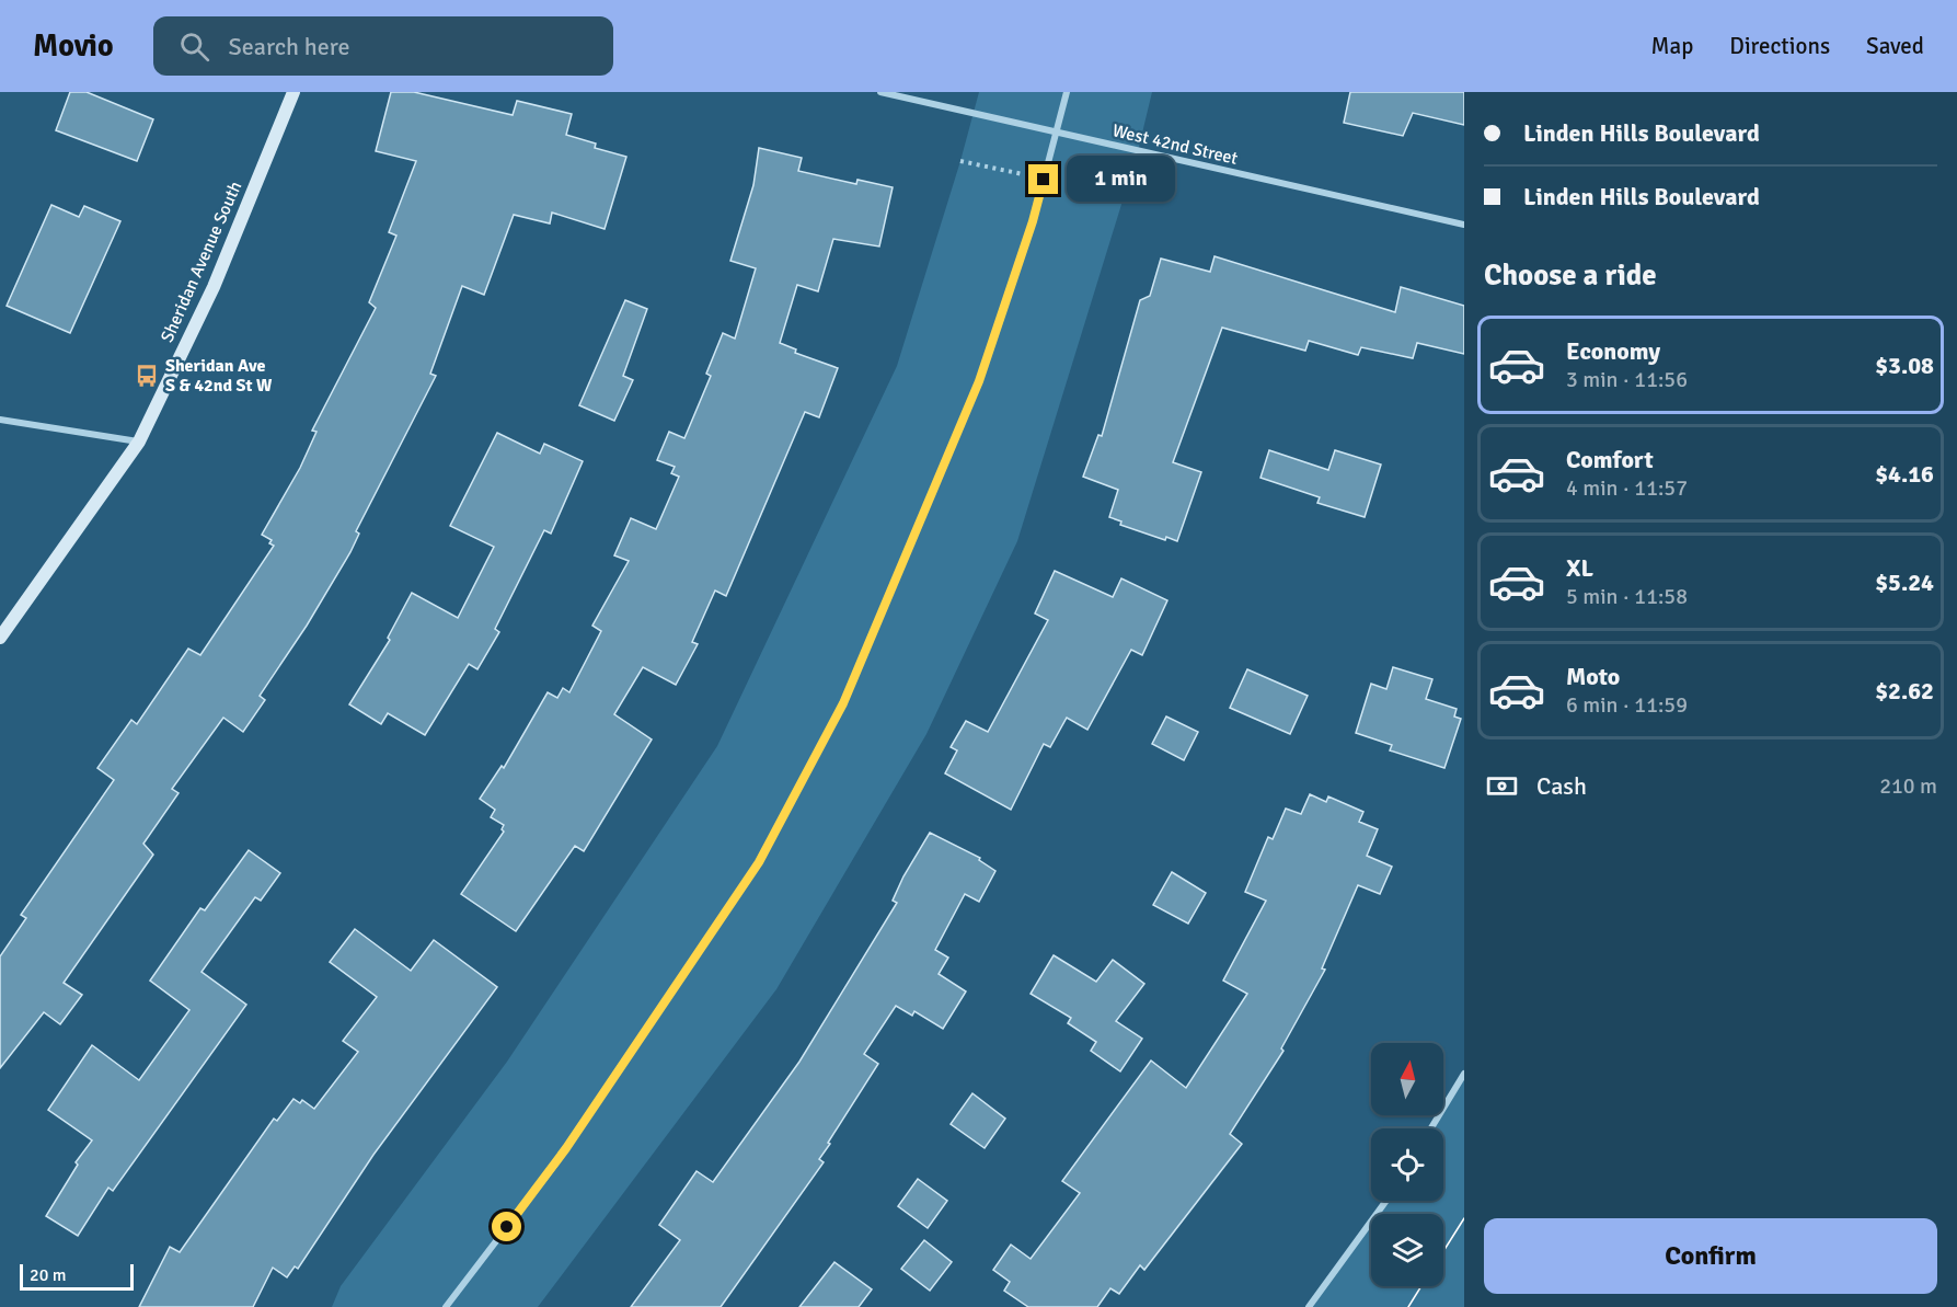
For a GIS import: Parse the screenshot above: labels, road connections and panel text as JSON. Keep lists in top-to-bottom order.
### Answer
{
  "streets": {
    "street": ["West 42nd Street", "Sheridan Avenue South"]
  },
  "places": {
    "bus stop": ["Sheridan Ave S & 42nd St W"]
  },
  "scale_bar": "20 m",
  "north": "top",
  "page": {
    "header": "Movio",
    "search": "Search here",
    "nav": ["Map", "Directions", "Saved"],
    "banner": ["Linden Hills Boulevard", "Linden Hills Boulevard"],
    "bubble": "1 min",
    "heading": "Choose a ride",
    "list": [
      {
        "name": "Economy",
        "note": "3 min · 11:56",
        "value": "$3.08"
      },
      {
        "name": "Comfort",
        "note": "4 min · 11:57",
        "value": "$4.16"
      },
      {
        "name": "XL",
        "note": "5 min · 11:58",
        "value": "$5.24"
      },
      {
        "name": "Moto",
        "note": "6 min · 11:59",
        "value": "$2.62"
      }
    ],
    "pay": ["Cash", "210 m"],
    "buttons": "Confirm",
    "scale": "20 m"
  }
}
